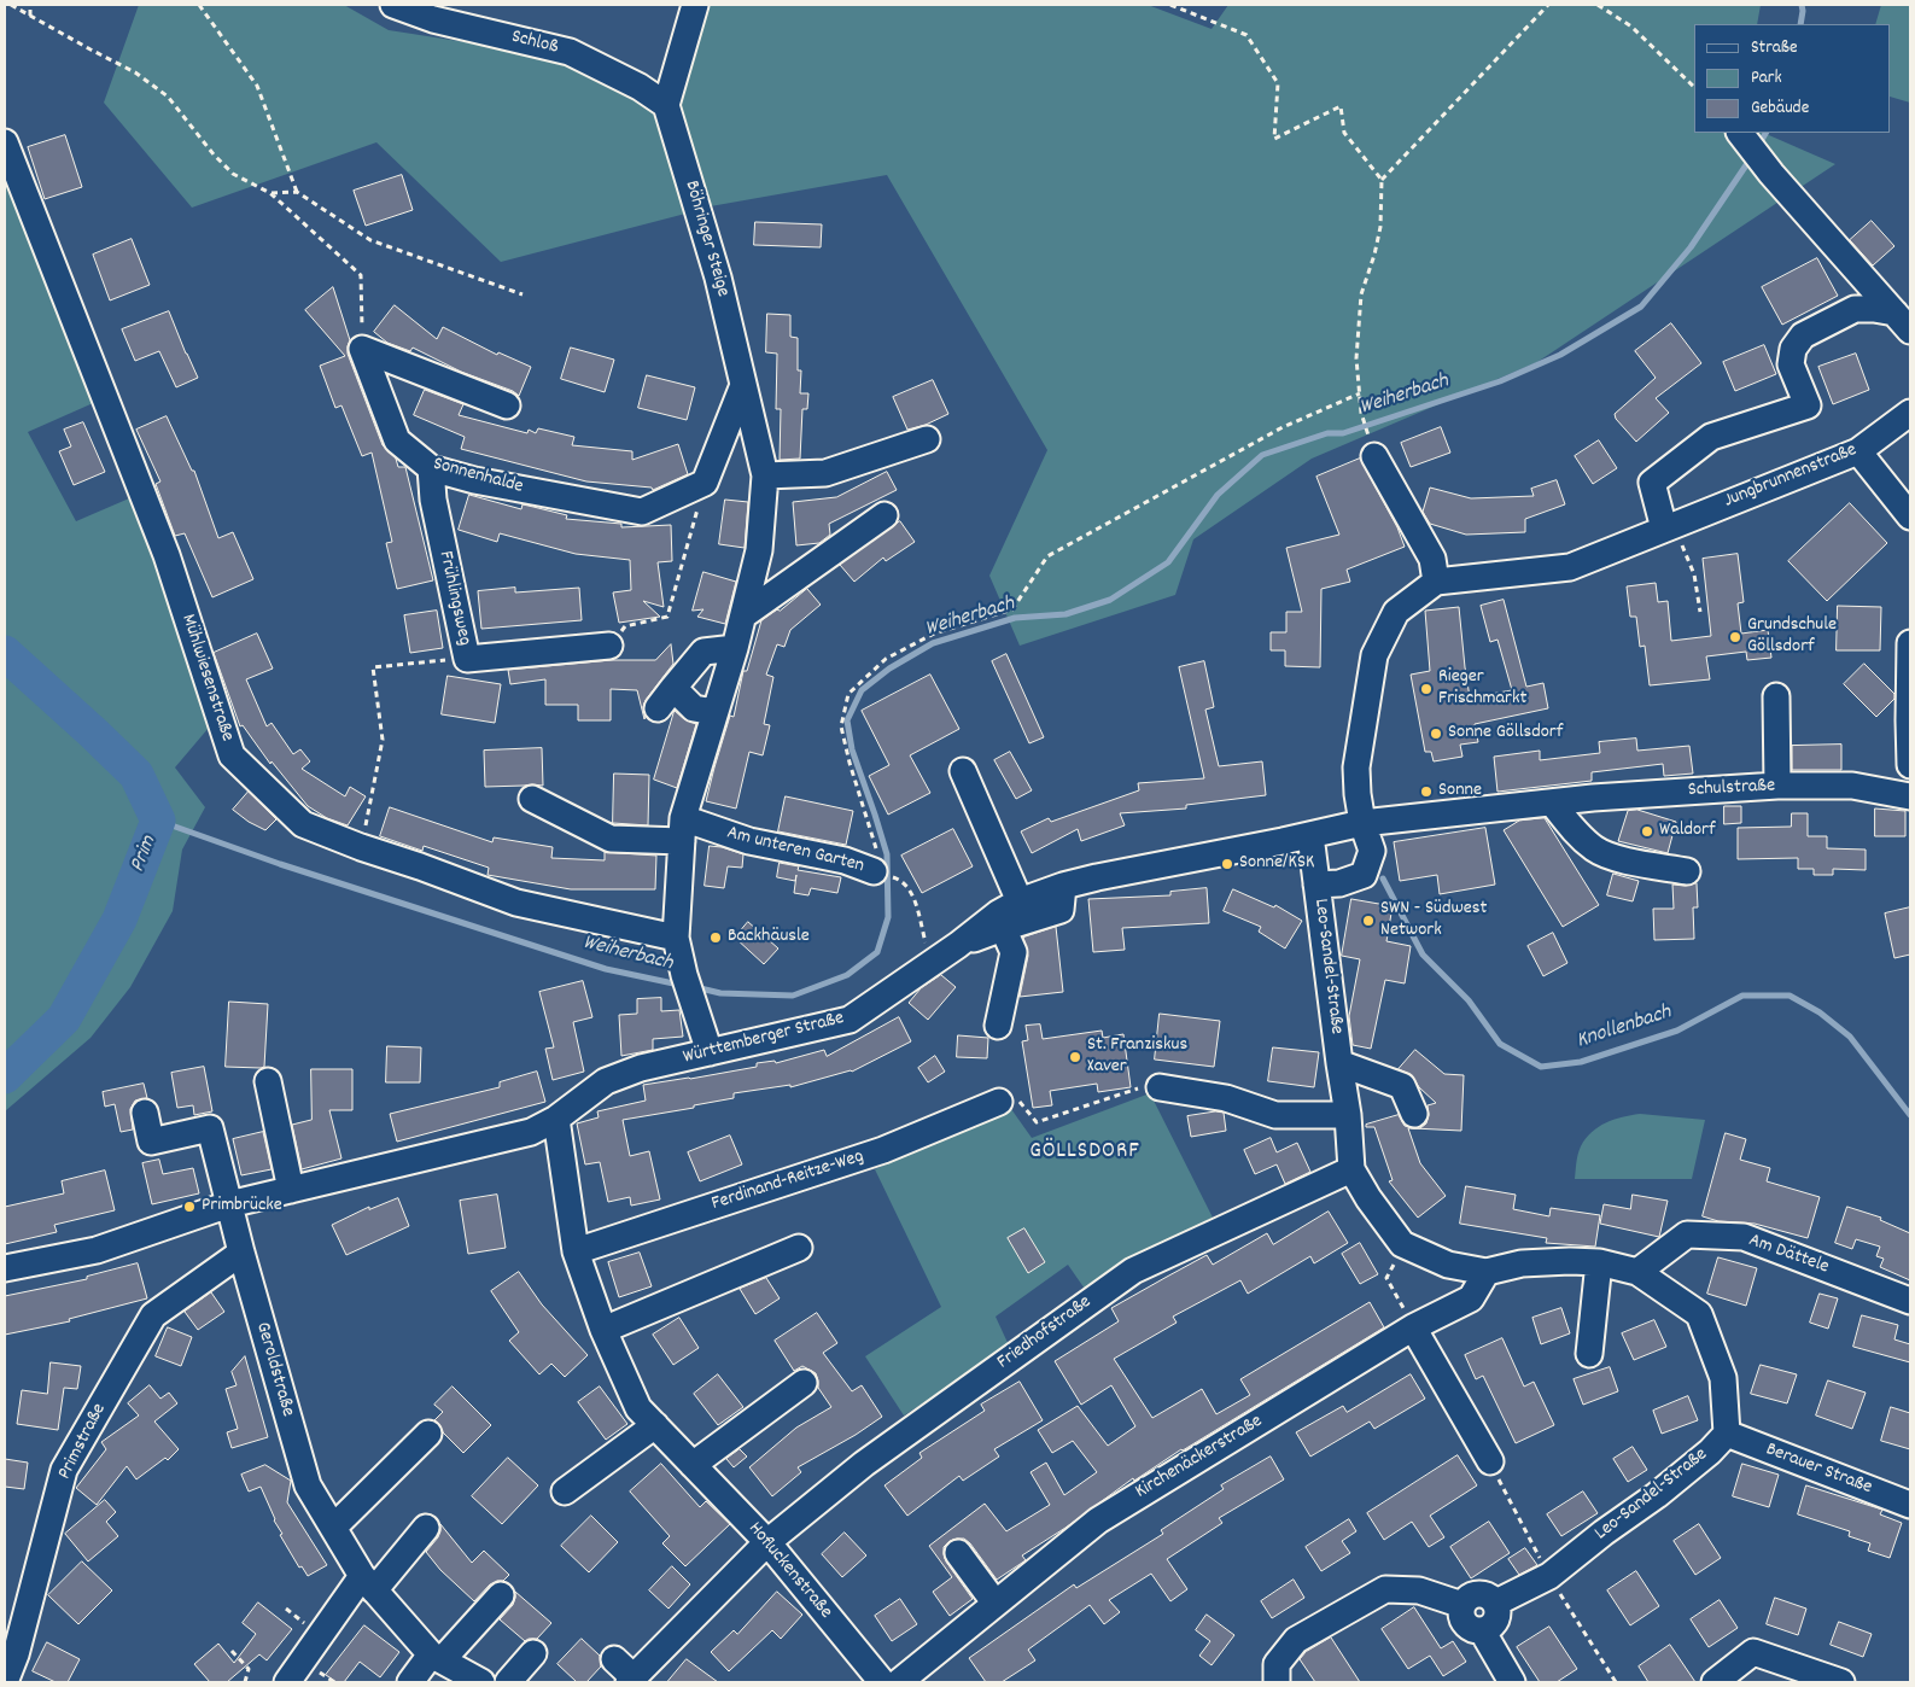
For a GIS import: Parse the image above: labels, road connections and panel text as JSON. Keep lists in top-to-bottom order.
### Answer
{
  "streets": {
    "street": [
      "Schloß",
      "Böhringer Steige",
      "Sonnenhalde",
      "Jungbrunnenstraße",
      "Frühlingsweg",
      "Mühlwiesenstraße",
      "Schulstraße",
      "Am unteren Garten",
      "Leo-Sandel-Straße",
      "Württemberger Straße",
      "Ferdinand-Reitze-Weg",
      "Am Dättele",
      "Friedhofstraße",
      "Geroldstraße",
      "Primstraße",
      "Kirchenäckerstraße",
      "Berauer Straße",
      "Hofluckenstraße"
    ]
  },
  "crossings": [
    ["Schloß", "Böhringer Steige"],
    ["Böhringer Steige", "Mühlwiesenstraße"],
    ["Böhringer Steige", "Am unteren Garten"],
    ["Böhringer Steige", "Württemberger Straße"],
    ["Sonnenhalde", "Frühlingsweg"],
    ["Schulstraße", "Württemberger Straße"],
    ["Leo-Sandel-Straße", "Württemberger Straße"],
    ["Leo-Sandel-Straße", "Am Dättele"],
    ["Leo-Sandel-Straße", "Friedhofstraße"],
    ["Leo-Sandel-Straße", "Kirchenäckerstraße"],
    ["Leo-Sandel-Straße", "Berauer Straße"],
    ["Württemberger Straße", "Geroldstraße"],
    ["Württemberger Straße", "Hofluckenstraße"],
    ["Ferdinand-Reitze-Weg", "Hofluckenstraße"],
    ["Friedhofstraße", "Hofluckenstraße"],
    ["Geroldstraße", "Primstraße"]
  ],
  "districts": ["GÖLLSDORF"],
  "water": ["Weiherbach", "Prim", "Knollenbach"],
  "places": [
    "Grundschule Göllsdorf",
    "Rieger Frischmarkt",
    "Sonne Göllsdorf",
    "Sonne",
    "Waldorf",
    "Sonne/KSK",
    "SWN - Südwest Network",
    "Backhäusle",
    "St. Franziskus Xaver",
    "Primbrücke"
  ],
  "legend": ["Straße", "Park", "Gebäude"]
}
